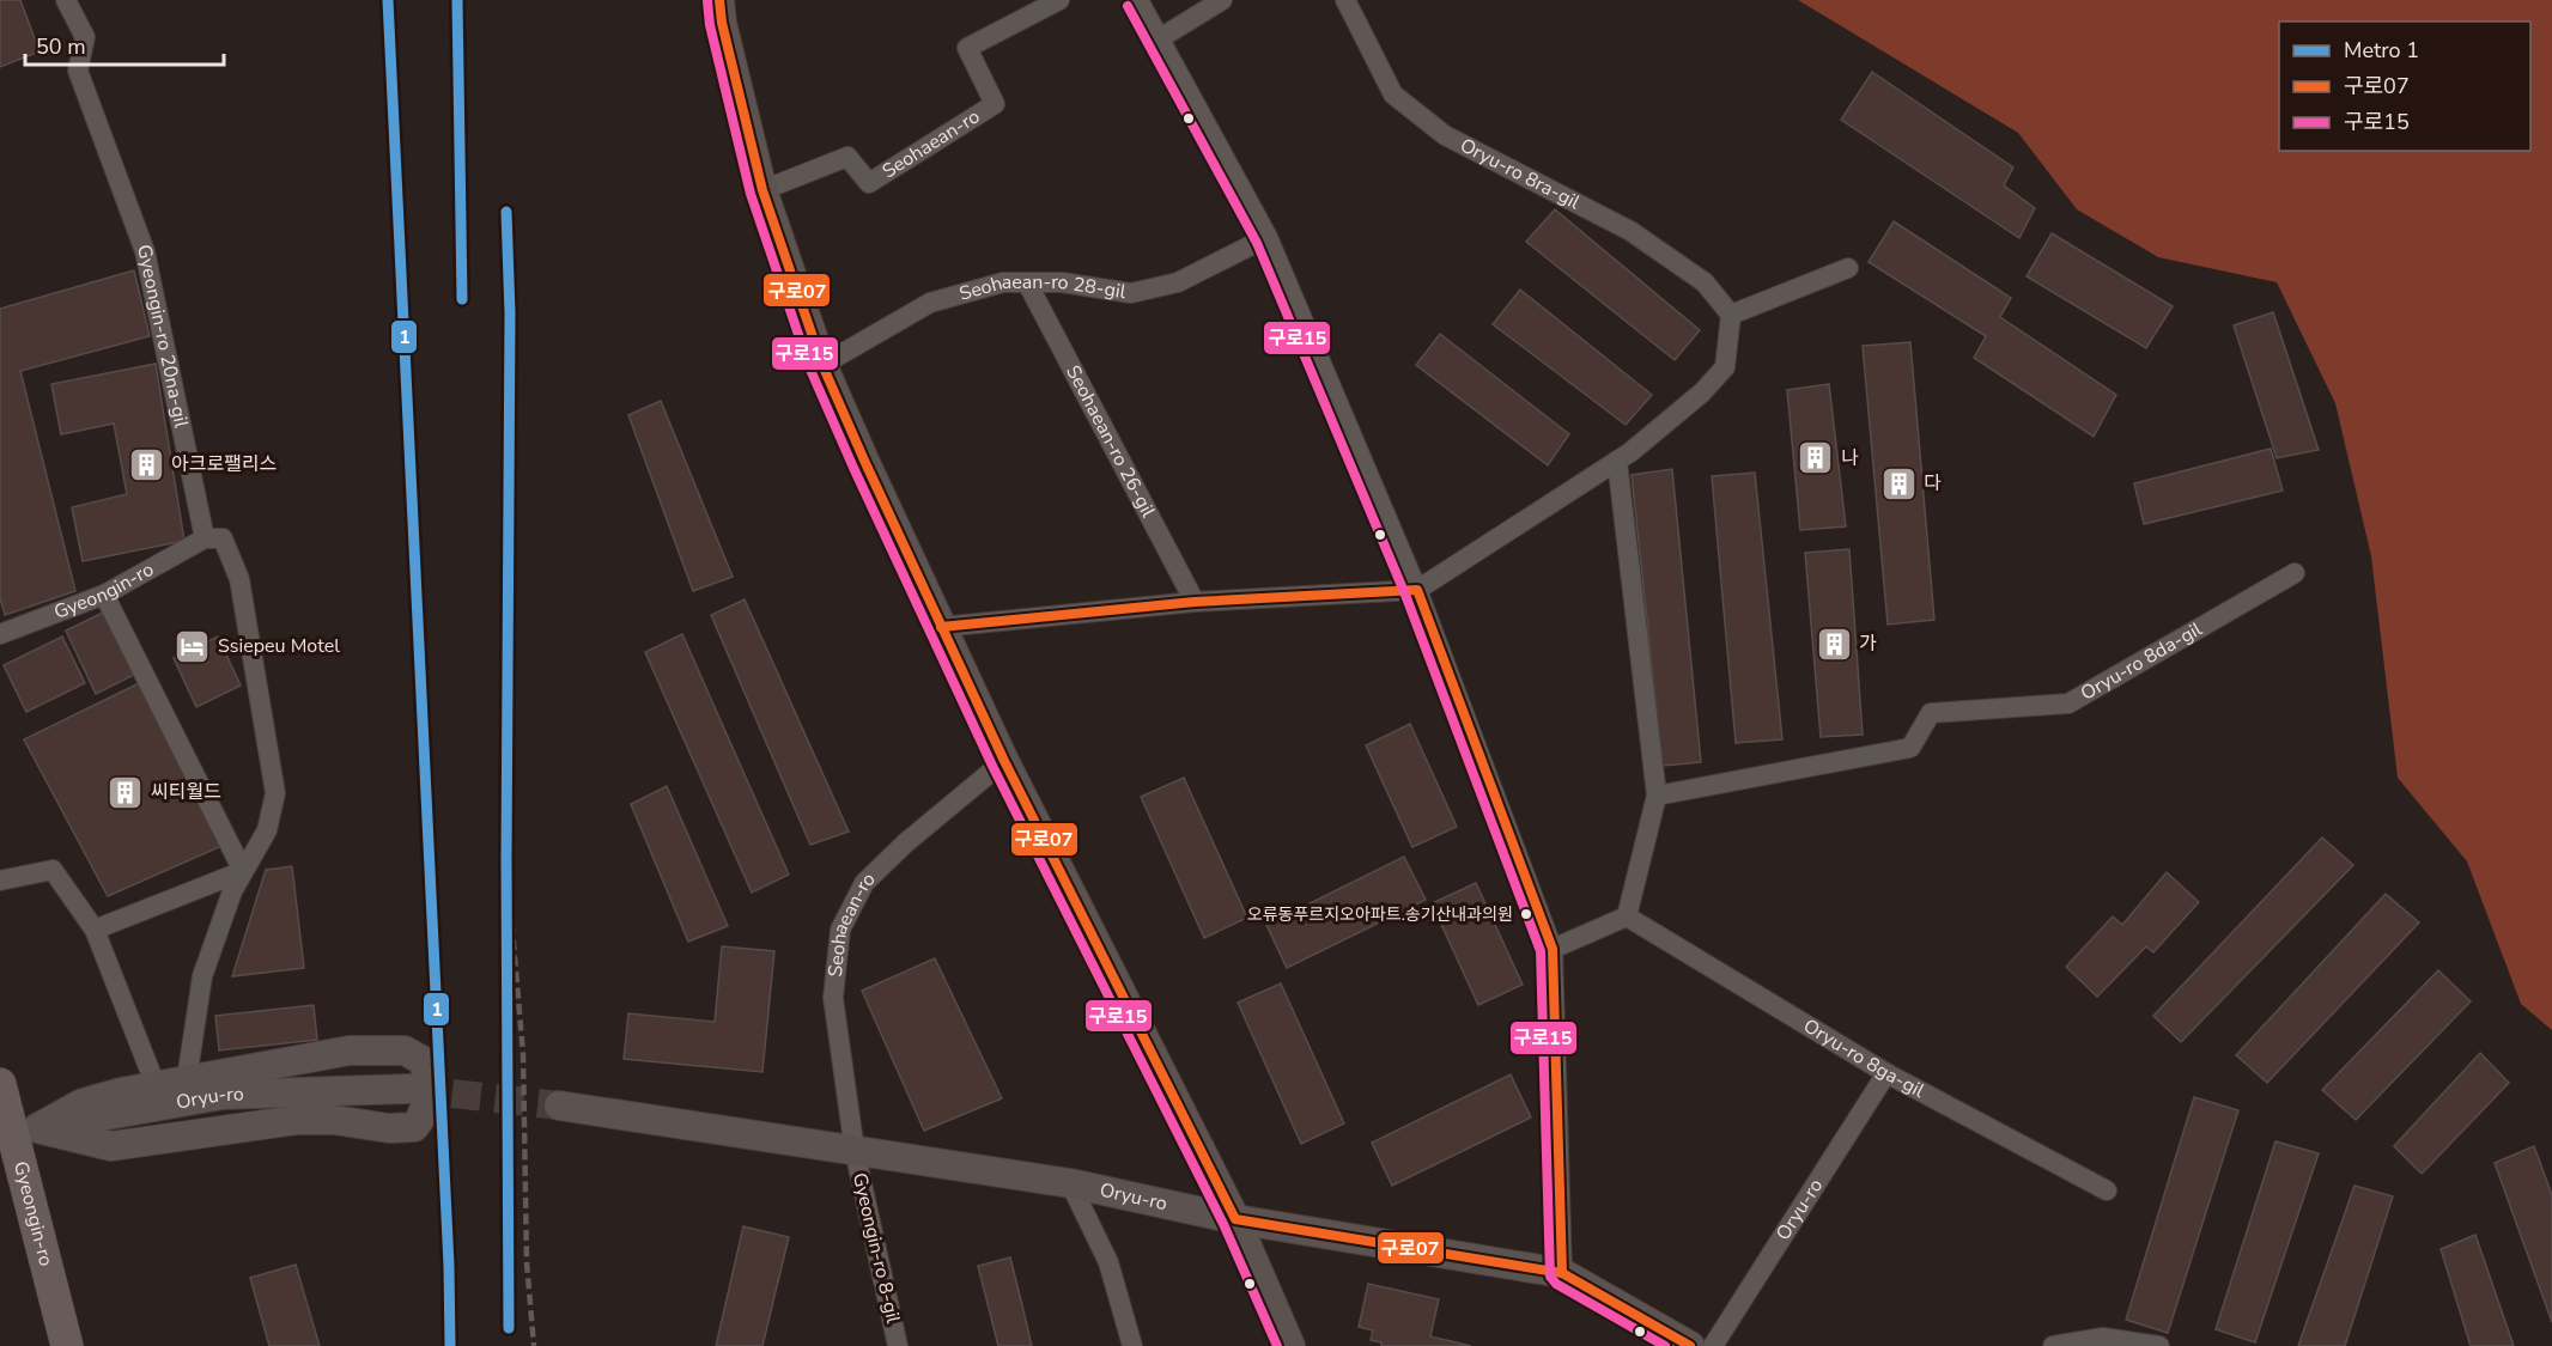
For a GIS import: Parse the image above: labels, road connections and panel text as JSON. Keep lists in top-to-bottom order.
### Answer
{
  "streets": {
    "main road": ["Gyeongin-ro", "Oryu-ro"],
    "street": [
      "Seohaean-ro",
      "Oryu-ro 8ra-gil",
      "Seohaean-ro 28-gil",
      "Gyeongin-ro 20na-gil",
      "Seohaean-ro 26-gil",
      "Oryu-ro 8da-gil",
      "Oryu-ro 8ga-gil",
      "Gyeongin-ro 8-gil"
    ]
  },
  "crossings": [
    ["Seohaean-ro", "Oryu-ro"],
    ["Seohaean-ro", "Gyeongin-ro 8-gil"],
    ["Seohaean-ro 28-gil", "Seohaean-ro 26-gil"],
    ["Gyeongin-ro 20na-gil", "Gyeongin-ro"],
    ["Gyeongin-ro", "Oryu-ro"],
    ["Oryu-ro 8ga-gil", "Oryu-ro"],
    ["Oryu-ro", "Gyeongin-ro 8-gil"]
  ],
  "places": {
    "building": [
      "나",
      "아크로팰리스",
      "다",
      "가",
      "씨티월드"
    ],
    "hotel": ["Ssiepeu Motel"],
    "other": ["오류동푸르지오아파트.송기산내과의원"]
  },
  "lines": ["metro line 1", "transit line 구로07", "transit line 구로15"],
  "legend": ["Metro 1", "구로07", "구로15"],
  "scale_bar": "50 m"
}
